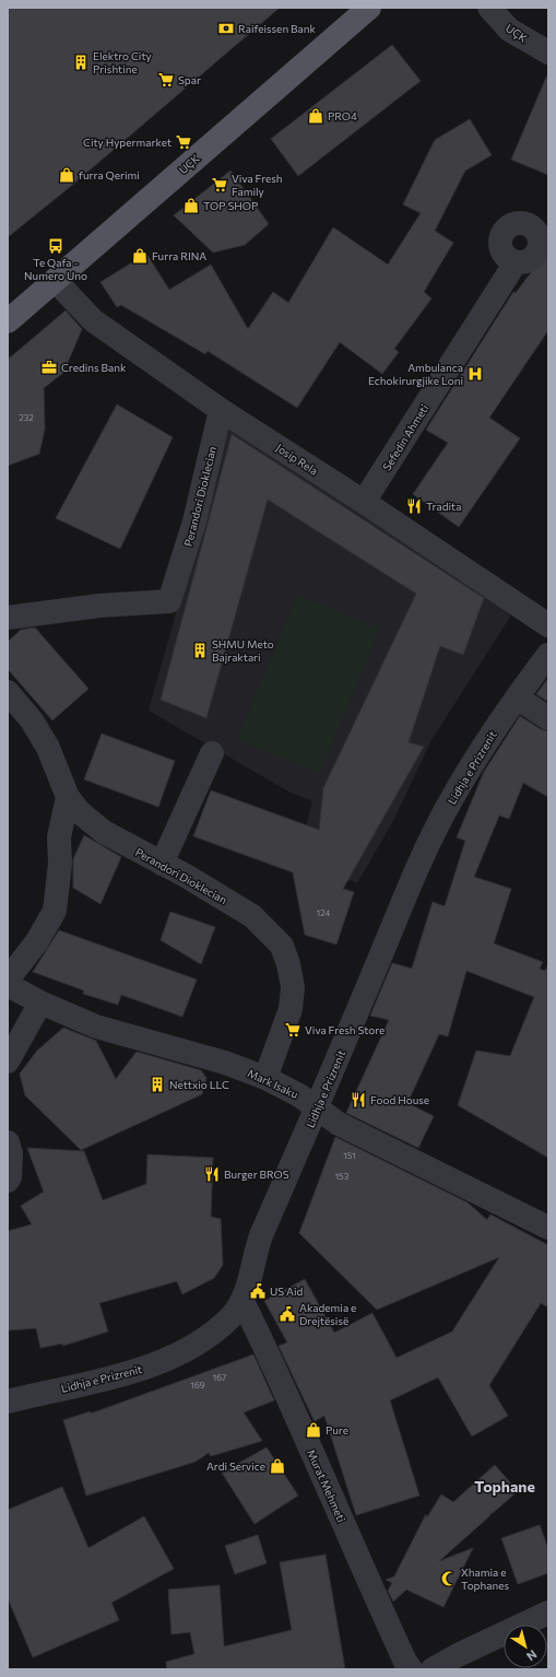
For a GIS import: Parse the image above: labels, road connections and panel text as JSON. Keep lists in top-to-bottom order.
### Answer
{
  "streets": {
    "main road": ["UÇK"],
    "street": [
      "Sefedin Ahmeti",
      "Josip Rela",
      "Perandori Dioklecian",
      "Lidhja e Prizrenit",
      "Mark Isaku",
      "Murat Mehmeti"
    ]
  },
  "crossings": [
    ["UÇK", "Josip Rela"],
    ["Sefedin Ahmeti", "Josip Rela"],
    ["Josip Rela", "Perandori Dioklecian"],
    ["Perandori Dioklecian", "Mark Isaku"],
    ["Lidhja e Prizrenit", "Mark Isaku"],
    ["Lidhja e Prizrenit", "Murat Mehmeti"]
  ],
  "districts": ["Tophane"],
  "places": {
    "bank": ["Raifeissen Bank"],
    "building": ["Elektro City Prishtine", "SHMU Meto Bajraktari", "Nettxio LLC"],
    "supermarket": [
      "Spar",
      "City Hypermarket",
      "Viva Fresh Family",
      "Viva Fresh Store"
    ],
    "shop": [
      "PRO4",
      "furra Qerimi",
      "TOP SHOP",
      "Furra RINA",
      "Pure",
      "Ardi Service"
    ],
    "bus stop": ["Te Qafa - Numero Uno"],
    "office": ["Credins Bank"],
    "hospital": ["Ambulanca Echokirurgjike Loni"],
    "restaurant": ["Tradita", "Food House", "Burger BROS"],
    "public building": ["US Aid", "Akademia e Drejtësisë"],
    "mosque": ["Xhamia e Tophanes"]
  },
  "house_numbers": [
    "232",
    "124",
    "151",
    "153",
    "167",
    "169"
  ],
  "north": "bottom right"
}
